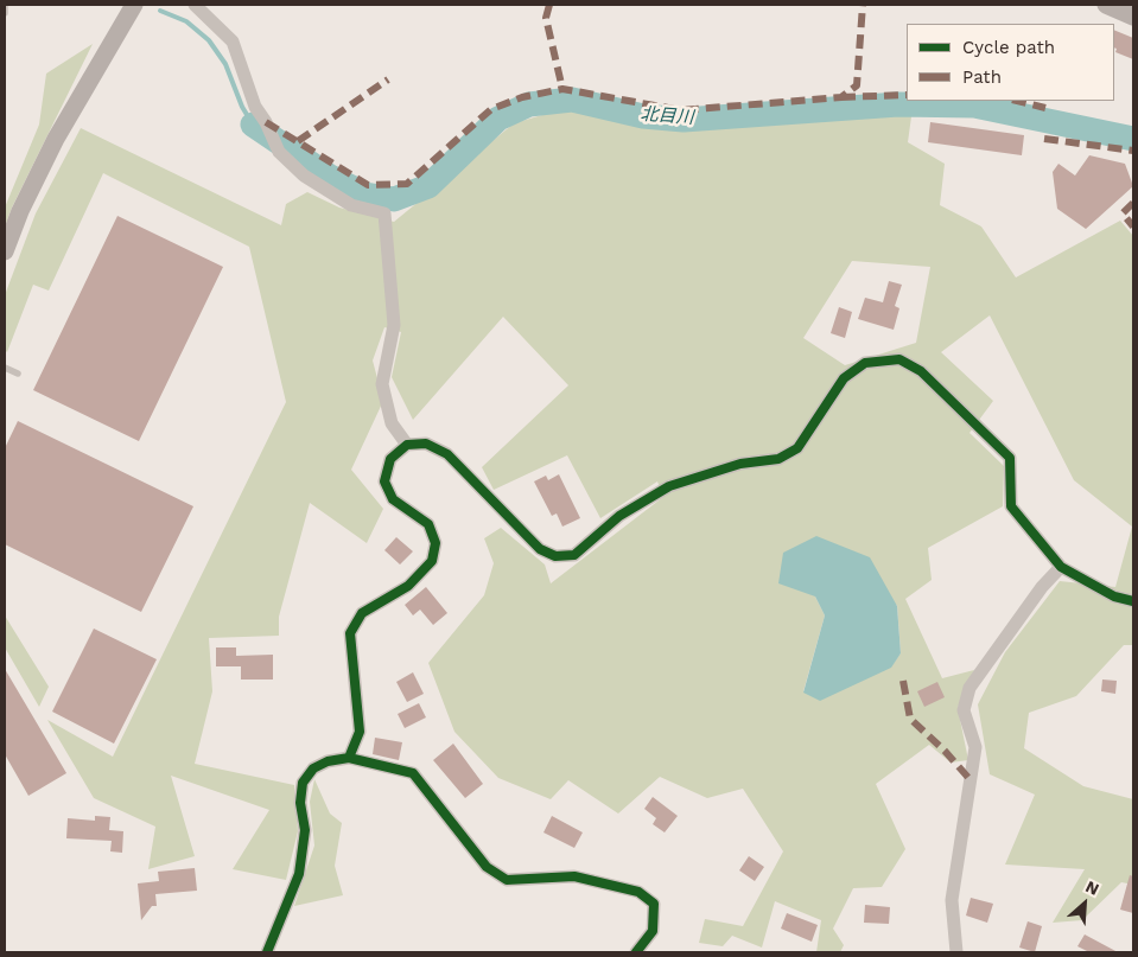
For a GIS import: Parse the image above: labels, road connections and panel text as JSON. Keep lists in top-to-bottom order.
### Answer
{
  "water": ["北目川"],
  "legend": ["Cycle path", "Path"],
  "north": "top right"
}
